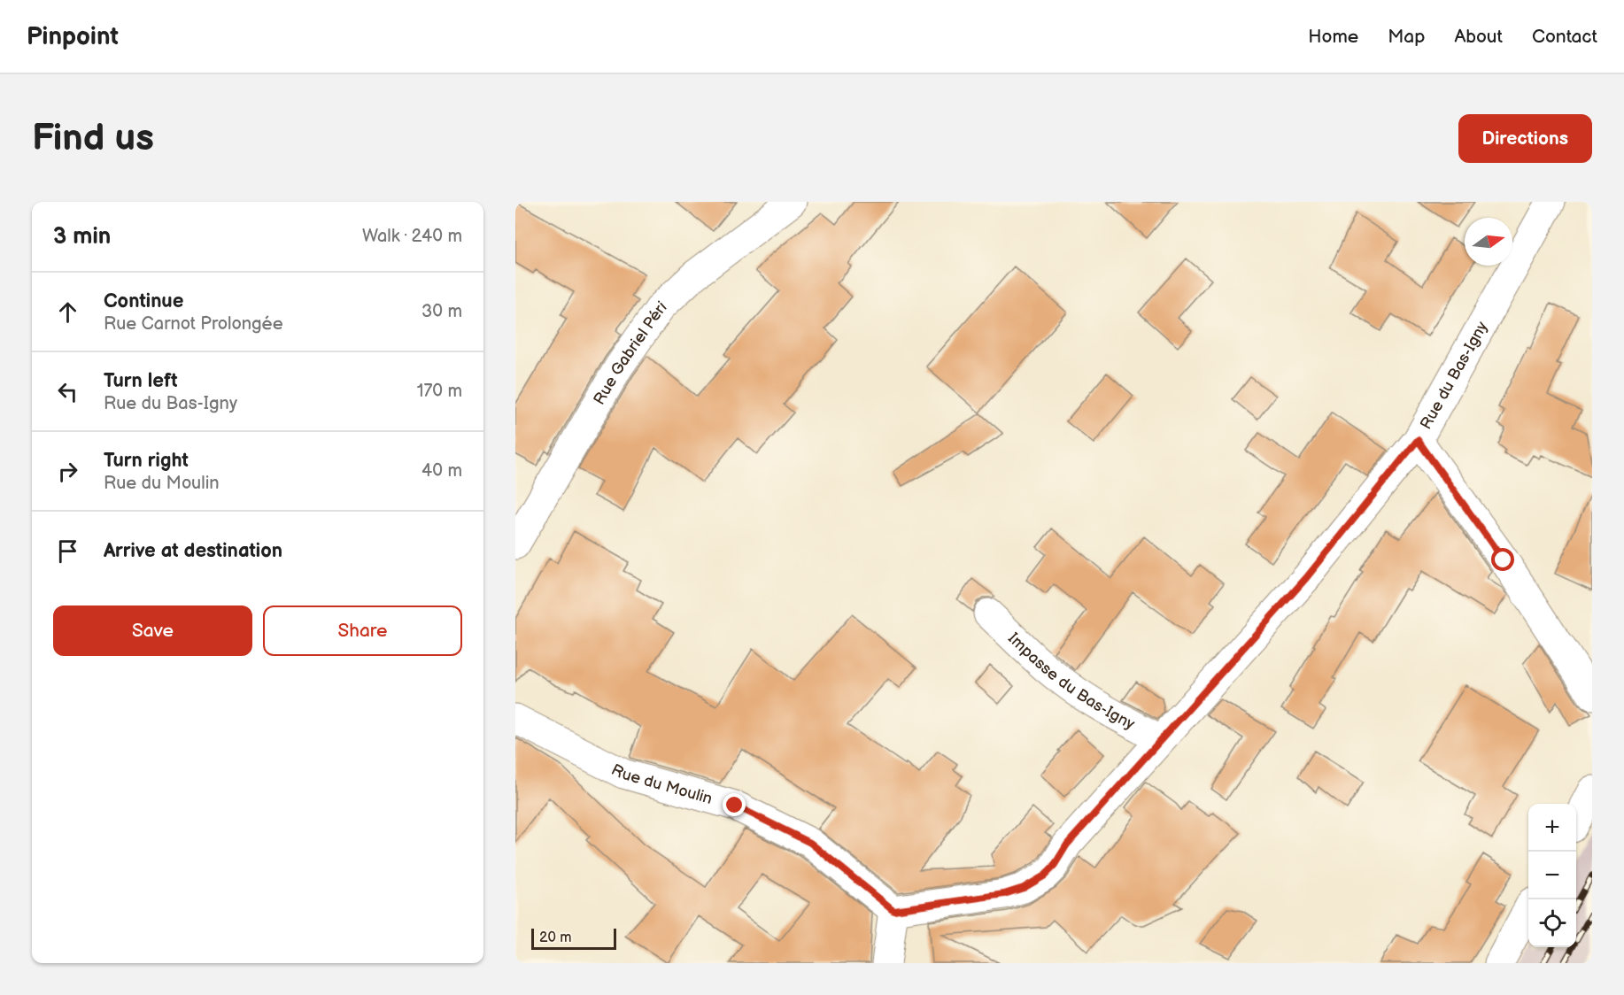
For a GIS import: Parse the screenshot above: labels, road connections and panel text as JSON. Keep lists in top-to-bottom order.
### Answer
{
  "streets": {
    "street": [
      "Rue Gabriel Péri",
      "Rue du Bas-Igny",
      "Impasse du Bas-Igny",
      "Rue du Moulin"
    ]
  },
  "crossings": [
    ["Rue du Bas-Igny", "Impasse du Bas-Igny"],
    ["Rue du Bas-Igny", "Rue du Moulin"]
  ],
  "scale_bar": "20 m",
  "north": "right",
  "page": {
    "header": "Pinpoint",
    "nav": [
      "Home",
      "Map",
      "About",
      "Contact"
    ],
    "buttons": [
      "Directions",
      ["Save", "Share"]
    ],
    "title": "Find us",
    "heading": ["3 min", "Walk · 240 m"],
    "list": [
      ["Continue", "Rue Carnot Prolongée", "30 m"],
      ["Turn left", "Rue du Bas-Igny", "170 m"],
      ["Turn right", "Rue du Moulin", "40 m"],
      "Arrive at destination"
    ],
    "map_buttons": ["+", "−"],
    "scale": "20 m"
  }
}
